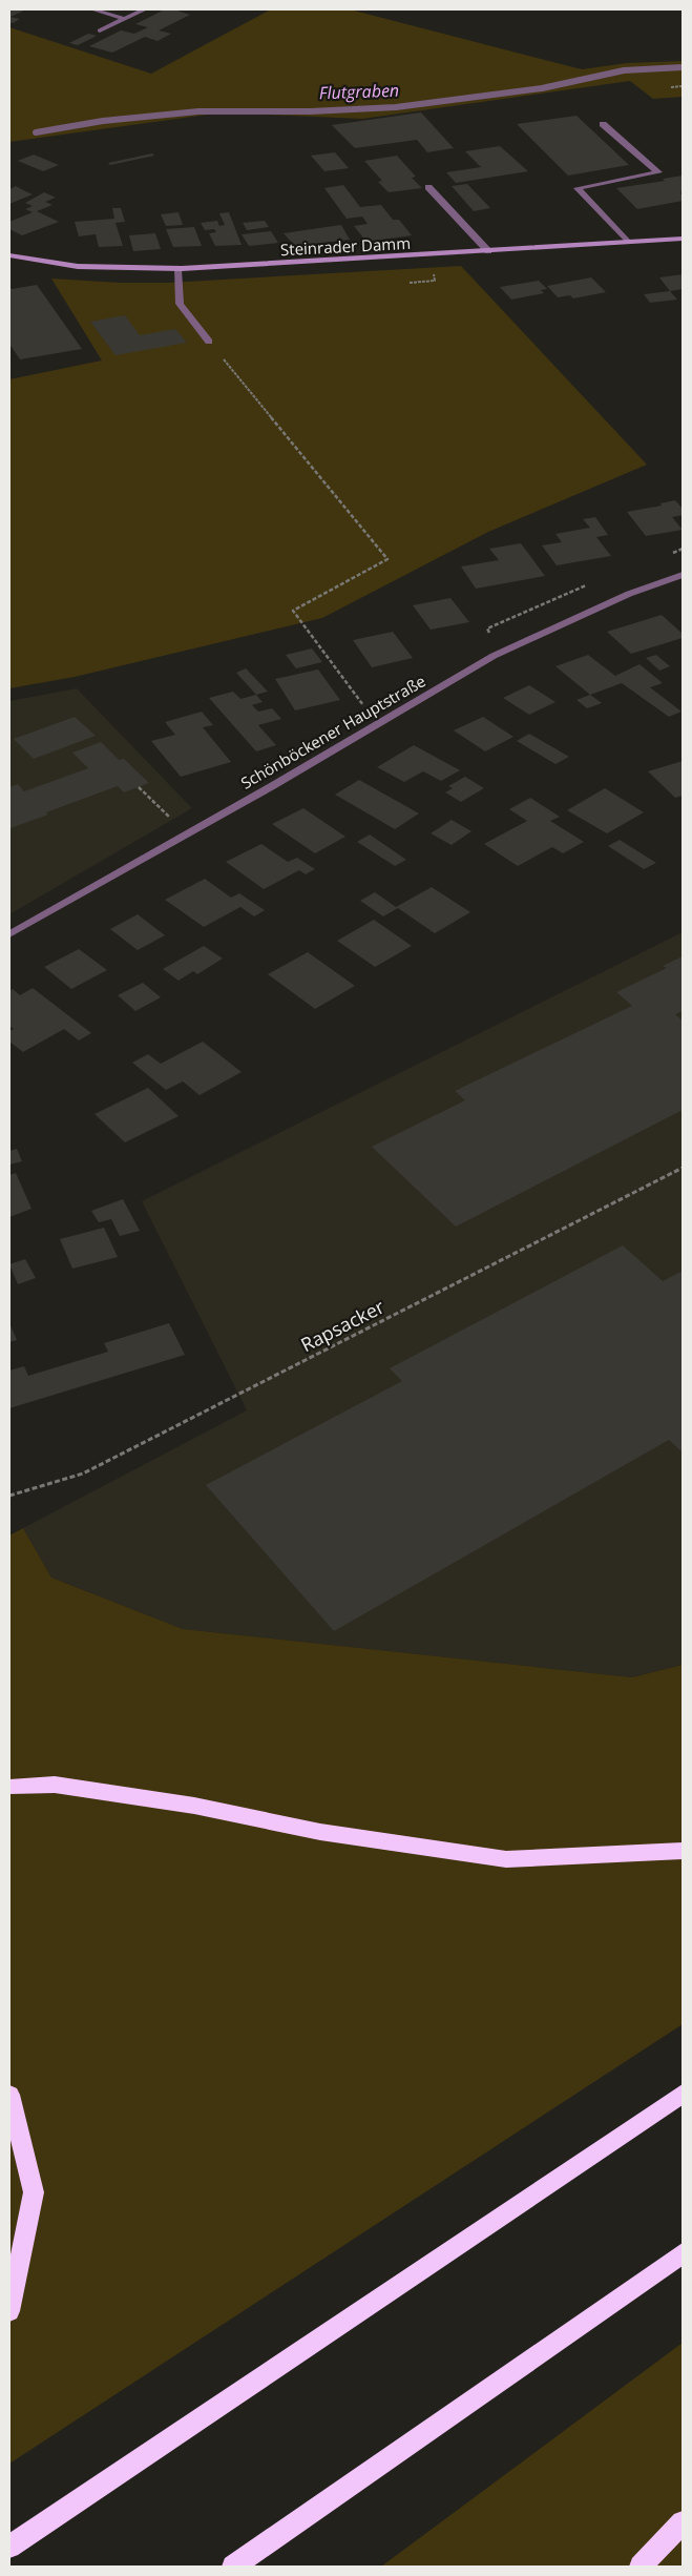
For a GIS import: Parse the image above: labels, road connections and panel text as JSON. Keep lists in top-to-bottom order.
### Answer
{
  "streets": {
    "main road": ["Steinrader Damm"],
    "street": ["Schönböckener Hauptstraße"],
    "path": ["Rapsacker"]
  },
  "water": ["Flutgraben"]
}
